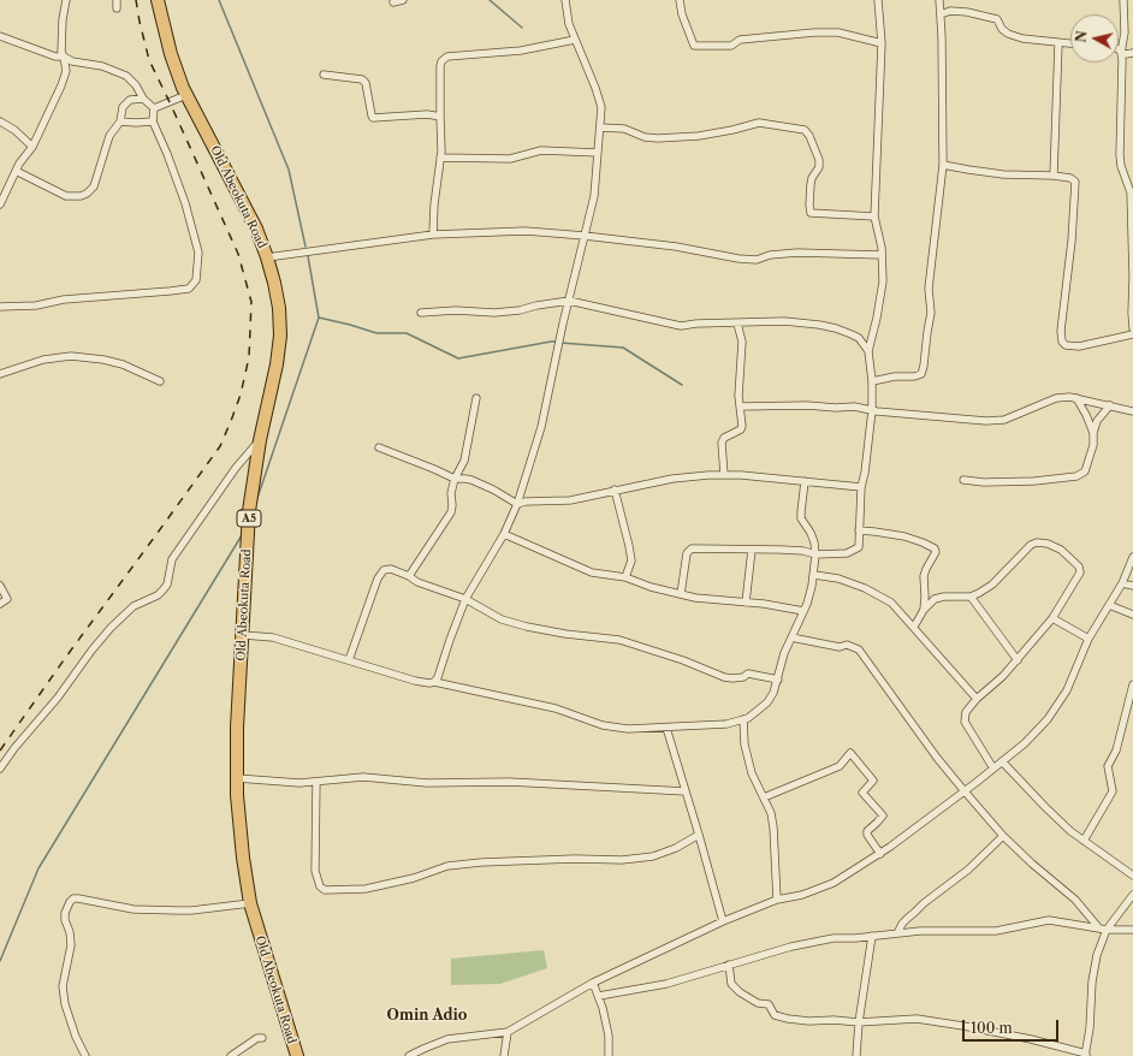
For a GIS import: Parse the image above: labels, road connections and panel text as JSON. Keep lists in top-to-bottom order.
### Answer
{
  "streets": {
    "highway": ["Old Abeokuta Road", "A5"]
  },
  "districts": ["Omin Adio"],
  "scale_bar": "100 m",
  "north": "left"
}
